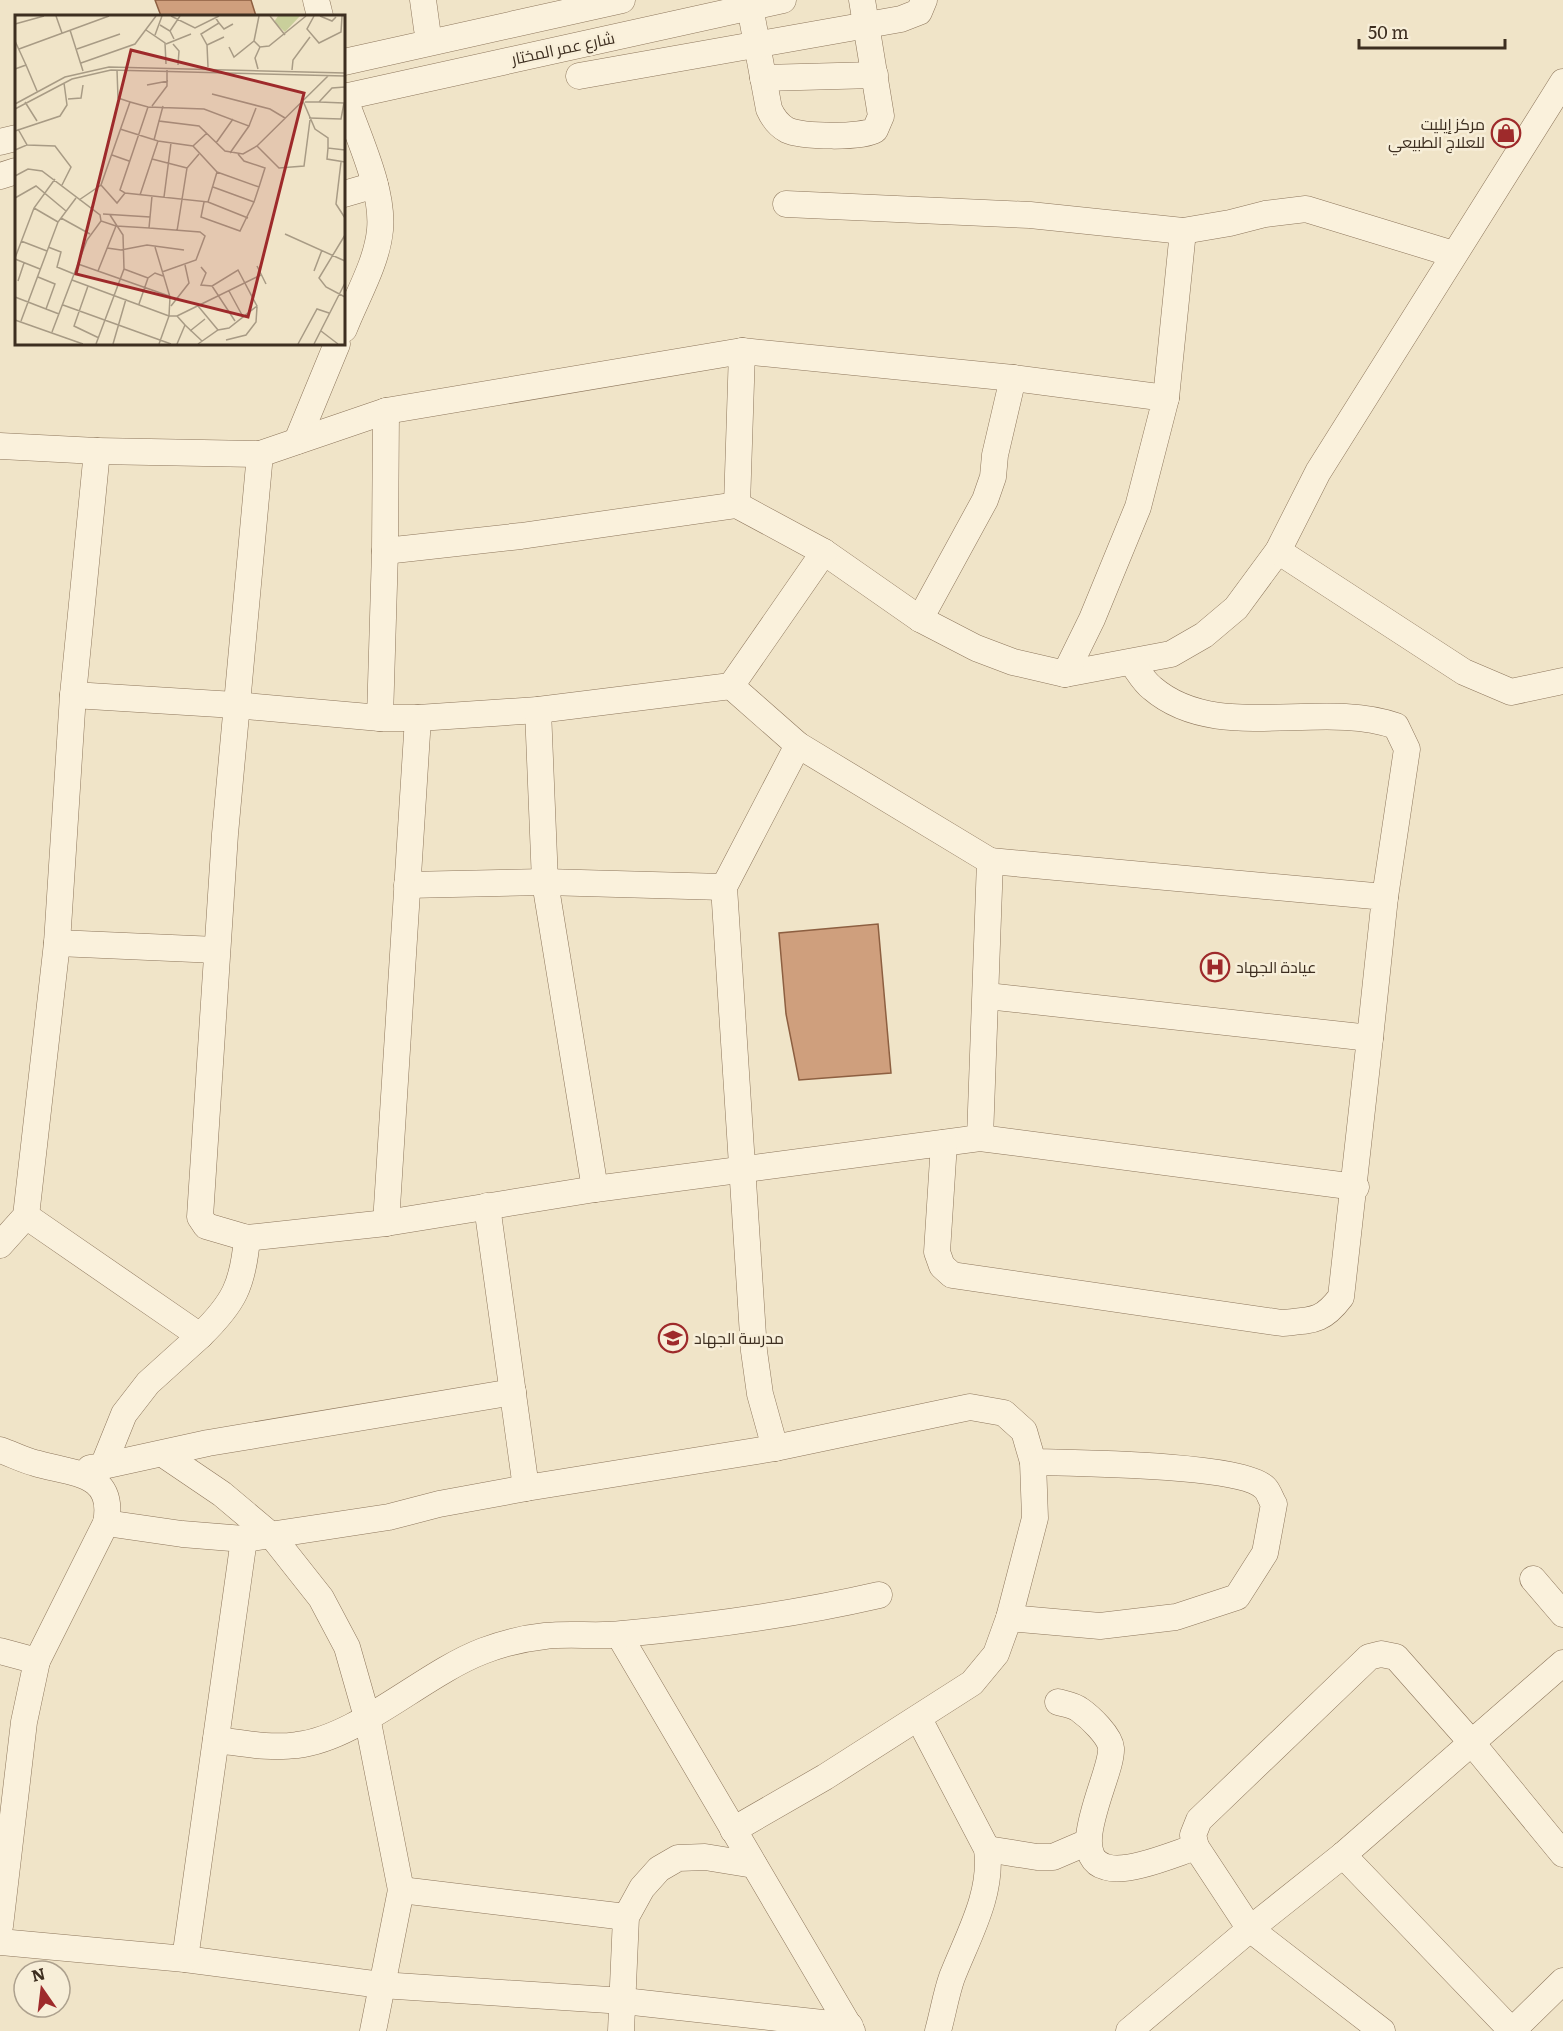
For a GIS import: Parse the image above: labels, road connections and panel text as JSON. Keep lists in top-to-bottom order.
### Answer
{
  "streets": {
    "street": ["شارع عمر المختار"]
  },
  "places": {
    "shop": ["مركز إيليت للعلاج الطبيعي"],
    "hospital": ["عيادة الجهاد"],
    "school or university": ["مدرسة الجهاد"]
  },
  "scale_bar": "50 m",
  "north": "top"
}
